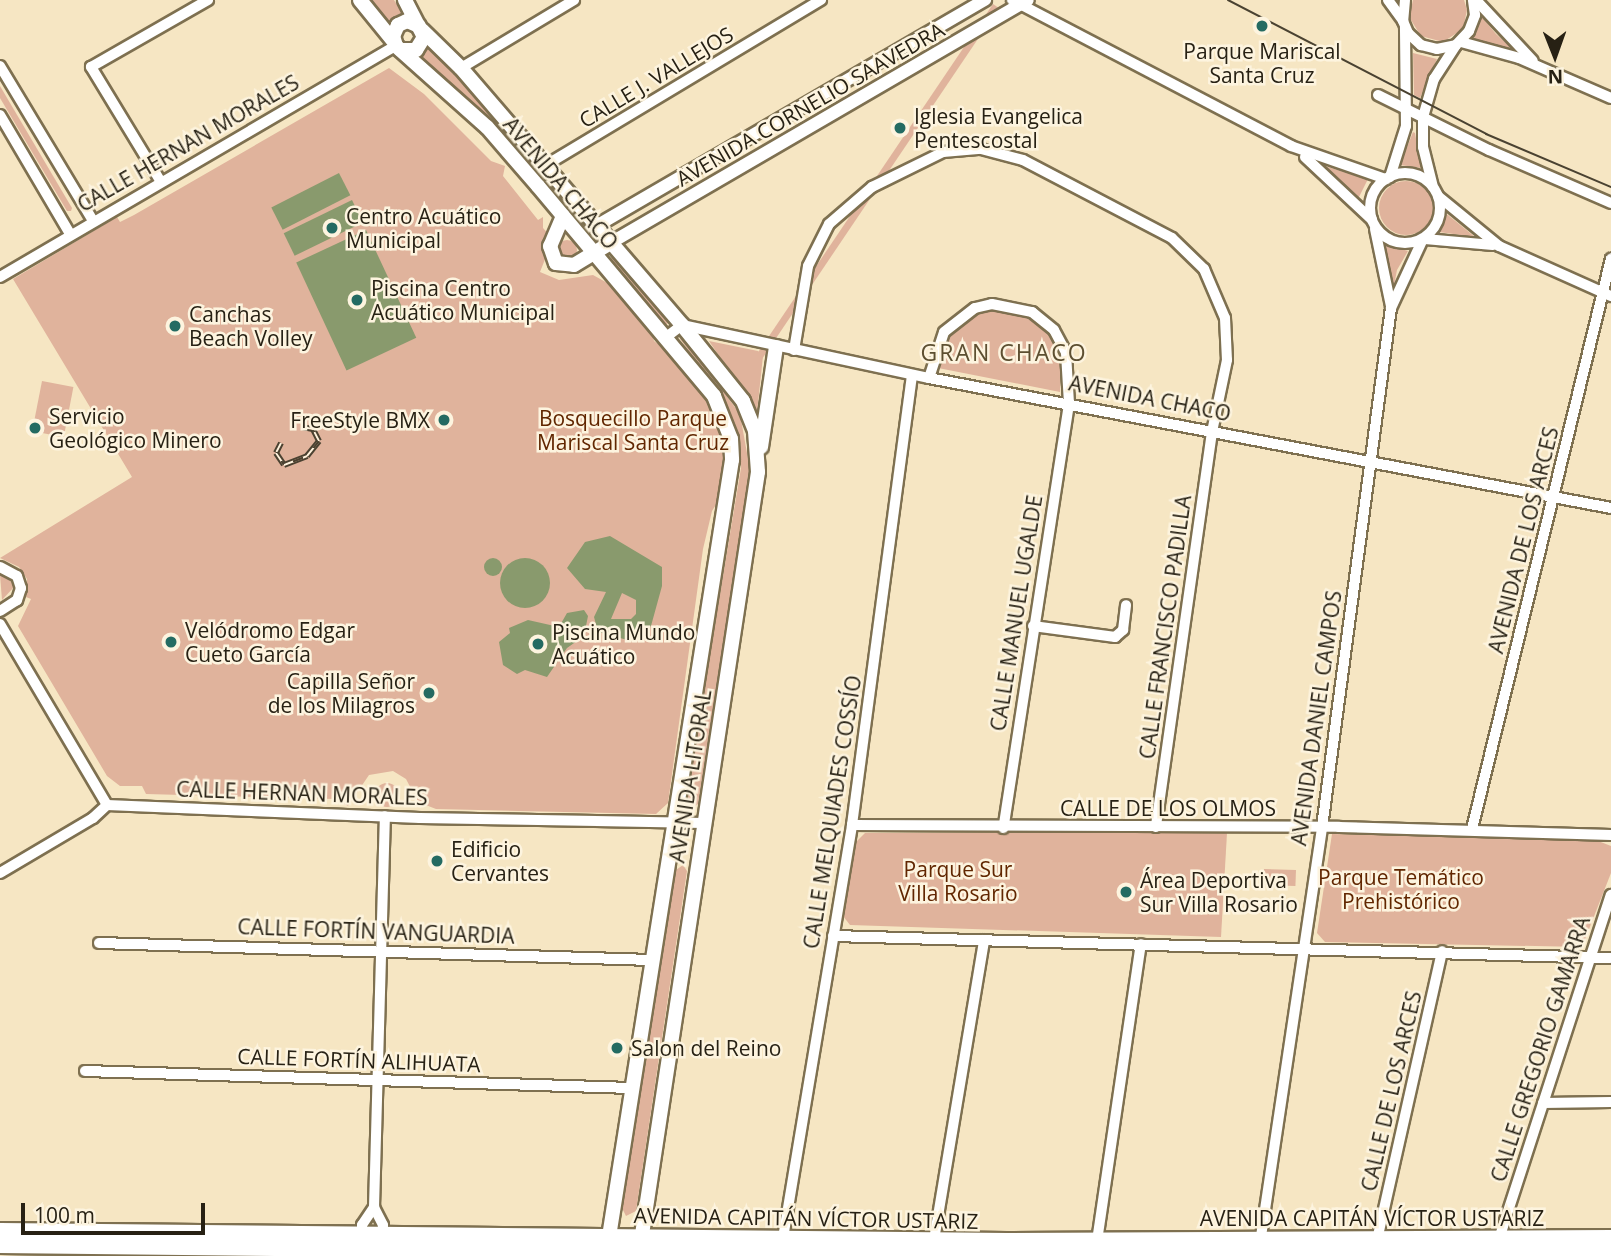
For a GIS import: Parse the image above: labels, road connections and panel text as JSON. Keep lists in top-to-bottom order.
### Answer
{
  "streets": {
    "main road": ["AVENIDA CHACO", "AVENIDA LITORAL", "AVENIDA CAPITÁN VÍCTOR USTARIZ"],
    "street": [
      "CALLE J. VALLEJOS",
      "AVENIDA CORNELIO SAAVEDRA",
      "CALLE HERNAN MORALES",
      "AVENIDA DE LOS ARCES",
      "CALLE MANUEL UGALDE",
      "CALLE FRANCISCO PADILLA",
      "AVENIDA DANIEL CAMPOS",
      "CALLE DE LOS OLMOS",
      "CALLE MELQUIADES COSSÍO",
      "CALLE FORTÍN VANGUARDIA",
      "CALLE GREGORIO GAMARRA",
      "CALLE FORTÍN ALIHUATA",
      "CALLE DE LOS ARCES"
    ]
  },
  "crossings": [
    ["CALLE J. VALLEJOS", "AVENIDA CHACO"],
    ["AVENIDA CORNELIO SAAVEDRA", "AVENIDA CHACO"],
    ["CALLE HERNAN MORALES", "AVENIDA CHACO"],
    ["CALLE HERNAN MORALES", "AVENIDA LITORAL"],
    ["AVENIDA CHACO", "AVENIDA DE LOS ARCES"],
    ["AVENIDA CHACO", "CALLE MANUEL UGALDE"],
    ["AVENIDA CHACO", "CALLE FRANCISCO PADILLA"],
    ["AVENIDA CHACO", "AVENIDA DANIEL CAMPOS"],
    ["AVENIDA CHACO", "AVENIDA LITORAL"],
    ["AVENIDA CHACO", "CALLE MELQUIADES COSSÍO"],
    ["AVENIDA DE LOS ARCES", "CALLE DE LOS OLMOS"],
    ["CALLE MANUEL UGALDE", "CALLE DE LOS OLMOS"],
    ["CALLE FRANCISCO PADILLA", "CALLE DE LOS OLMOS"],
    ["AVENIDA DANIEL CAMPOS", "CALLE DE LOS OLMOS"],
    ["AVENIDA DANIEL CAMPOS", "AVENIDA CAPITÁN VÍCTOR USTARIZ"],
    ["AVENIDA LITORAL", "CALLE FORTÍN VANGUARDIA"],
    ["AVENIDA LITORAL", "CALLE FORTÍN ALIHUATA"],
    ["AVENIDA LITORAL", "AVENIDA CAPITÁN VÍCTOR USTARIZ"],
    ["CALLE DE LOS OLMOS", "CALLE MELQUIADES COSSÍO"],
    ["CALLE MELQUIADES COSSÍO", "AVENIDA CAPITÁN VÍCTOR USTARIZ"],
    ["CALLE GREGORIO GAMARRA", "AVENIDA CAPITÁN VÍCTOR USTARIZ"],
    ["CALLE DE LOS ARCES", "AVENIDA CAPITÁN VÍCTOR USTARIZ"]
  ],
  "districts": ["GRAN CHACO"],
  "parks": ["Bosquecillo Parque Mariscal Santa Cruz", "Parque Sur Villa Rosario", "Parque Temático Prehistórico"],
  "places": [
    "Parque Mariscal Santa Cruz",
    "Iglesia Evangelica Pentescostal",
    "Centro Acuático Municipal",
    "Piscina Centro Acuático Municipal",
    "Canchas Beach Volley",
    "FreeStyle BMX",
    "Servicio Geológico Minero",
    "Velódromo Edgar Cueto García",
    "Piscina Mundo Acuático",
    "Capilla Señor de los Milagros",
    "Edificio Cervantes",
    "Área Deportiva Sur Villa Rosario",
    "Salon del Reino"
  ],
  "scale_bar": "100 m",
  "north": "bottom"
}
